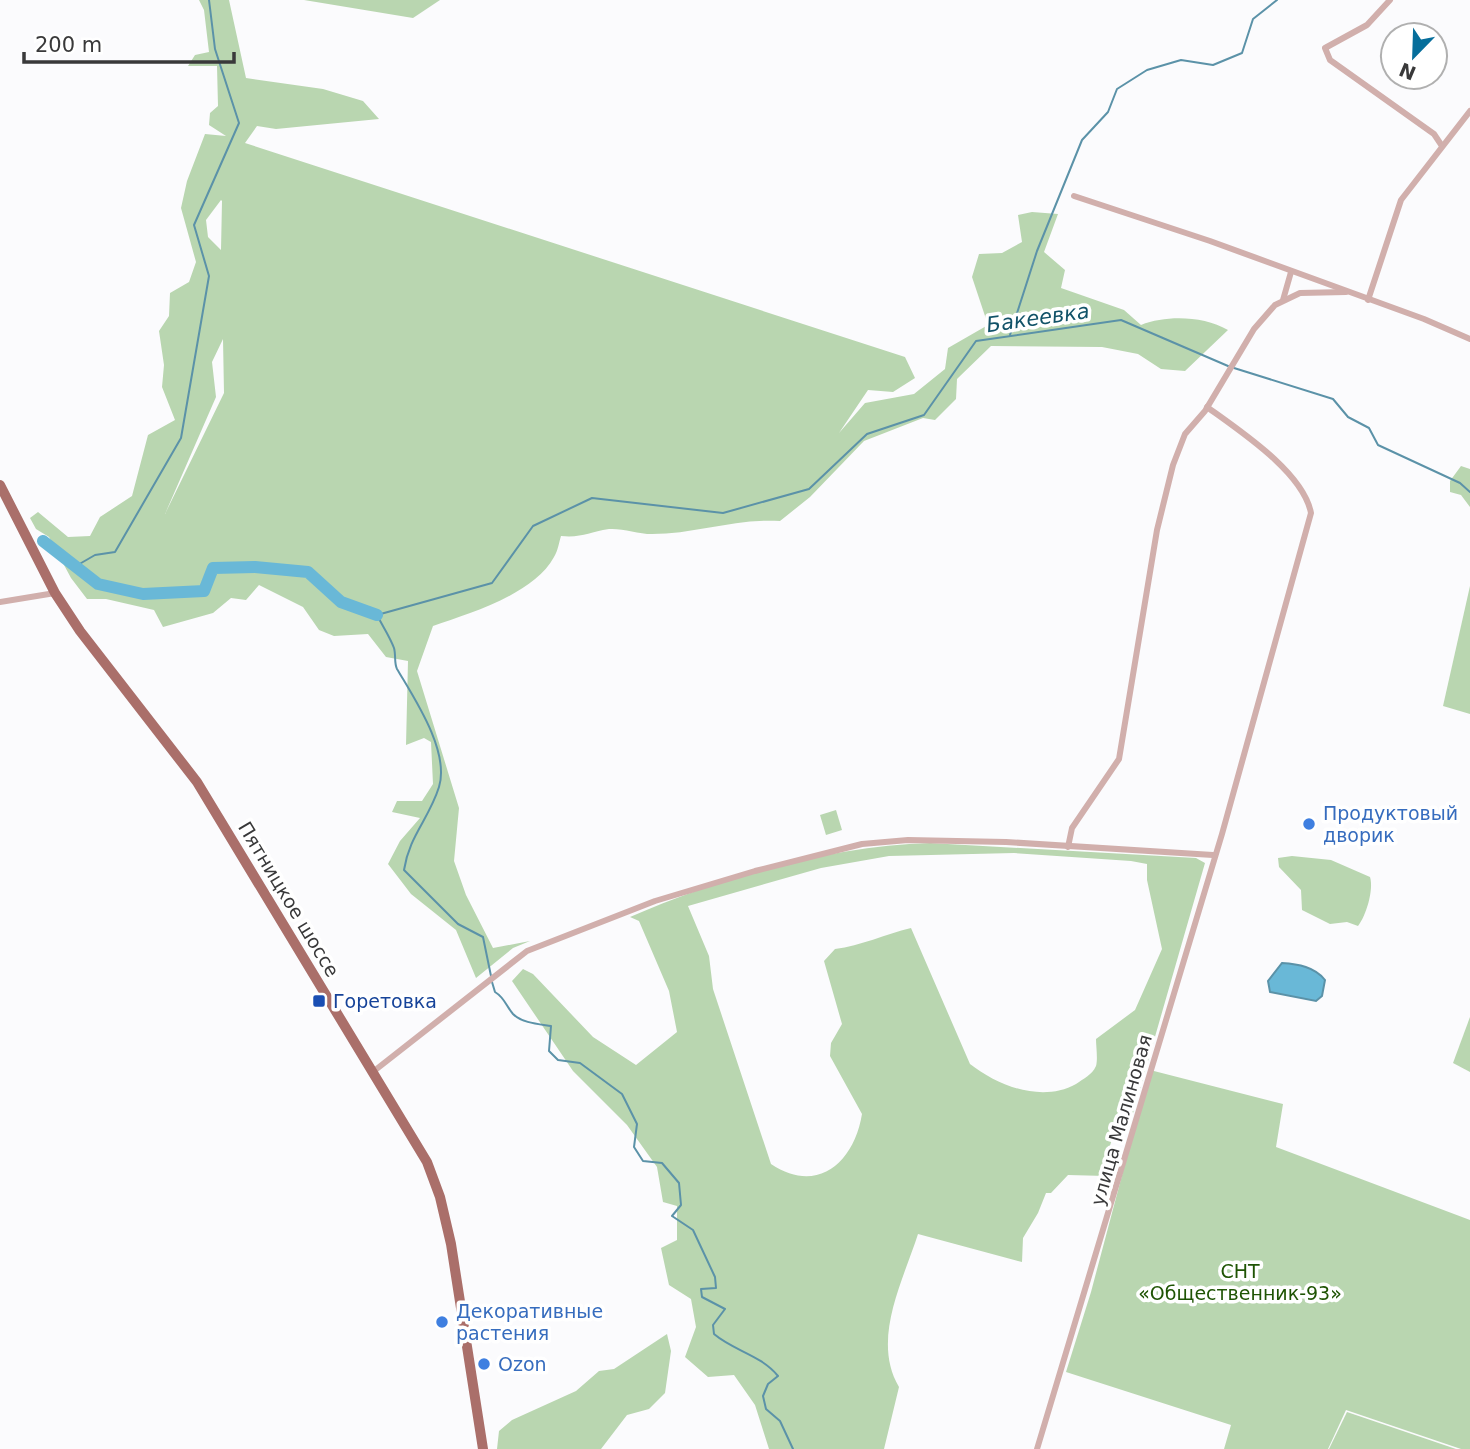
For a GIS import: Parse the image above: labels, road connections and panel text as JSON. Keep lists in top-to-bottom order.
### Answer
{
  "streets": {
    "main road": ["Пятницкое шоссе"],
    "street": ["улица Малиновая"]
  },
  "water": ["Бакеевка"],
  "parks": ["СНТ «Общественник-93»"],
  "places": {
    "other": ["Продуктовый дворик", "Декоративные растения", "Ozon"],
    "transit": ["Горетовка"]
  },
  "scale_bar": "200 m",
  "north": "bottom left"
}
